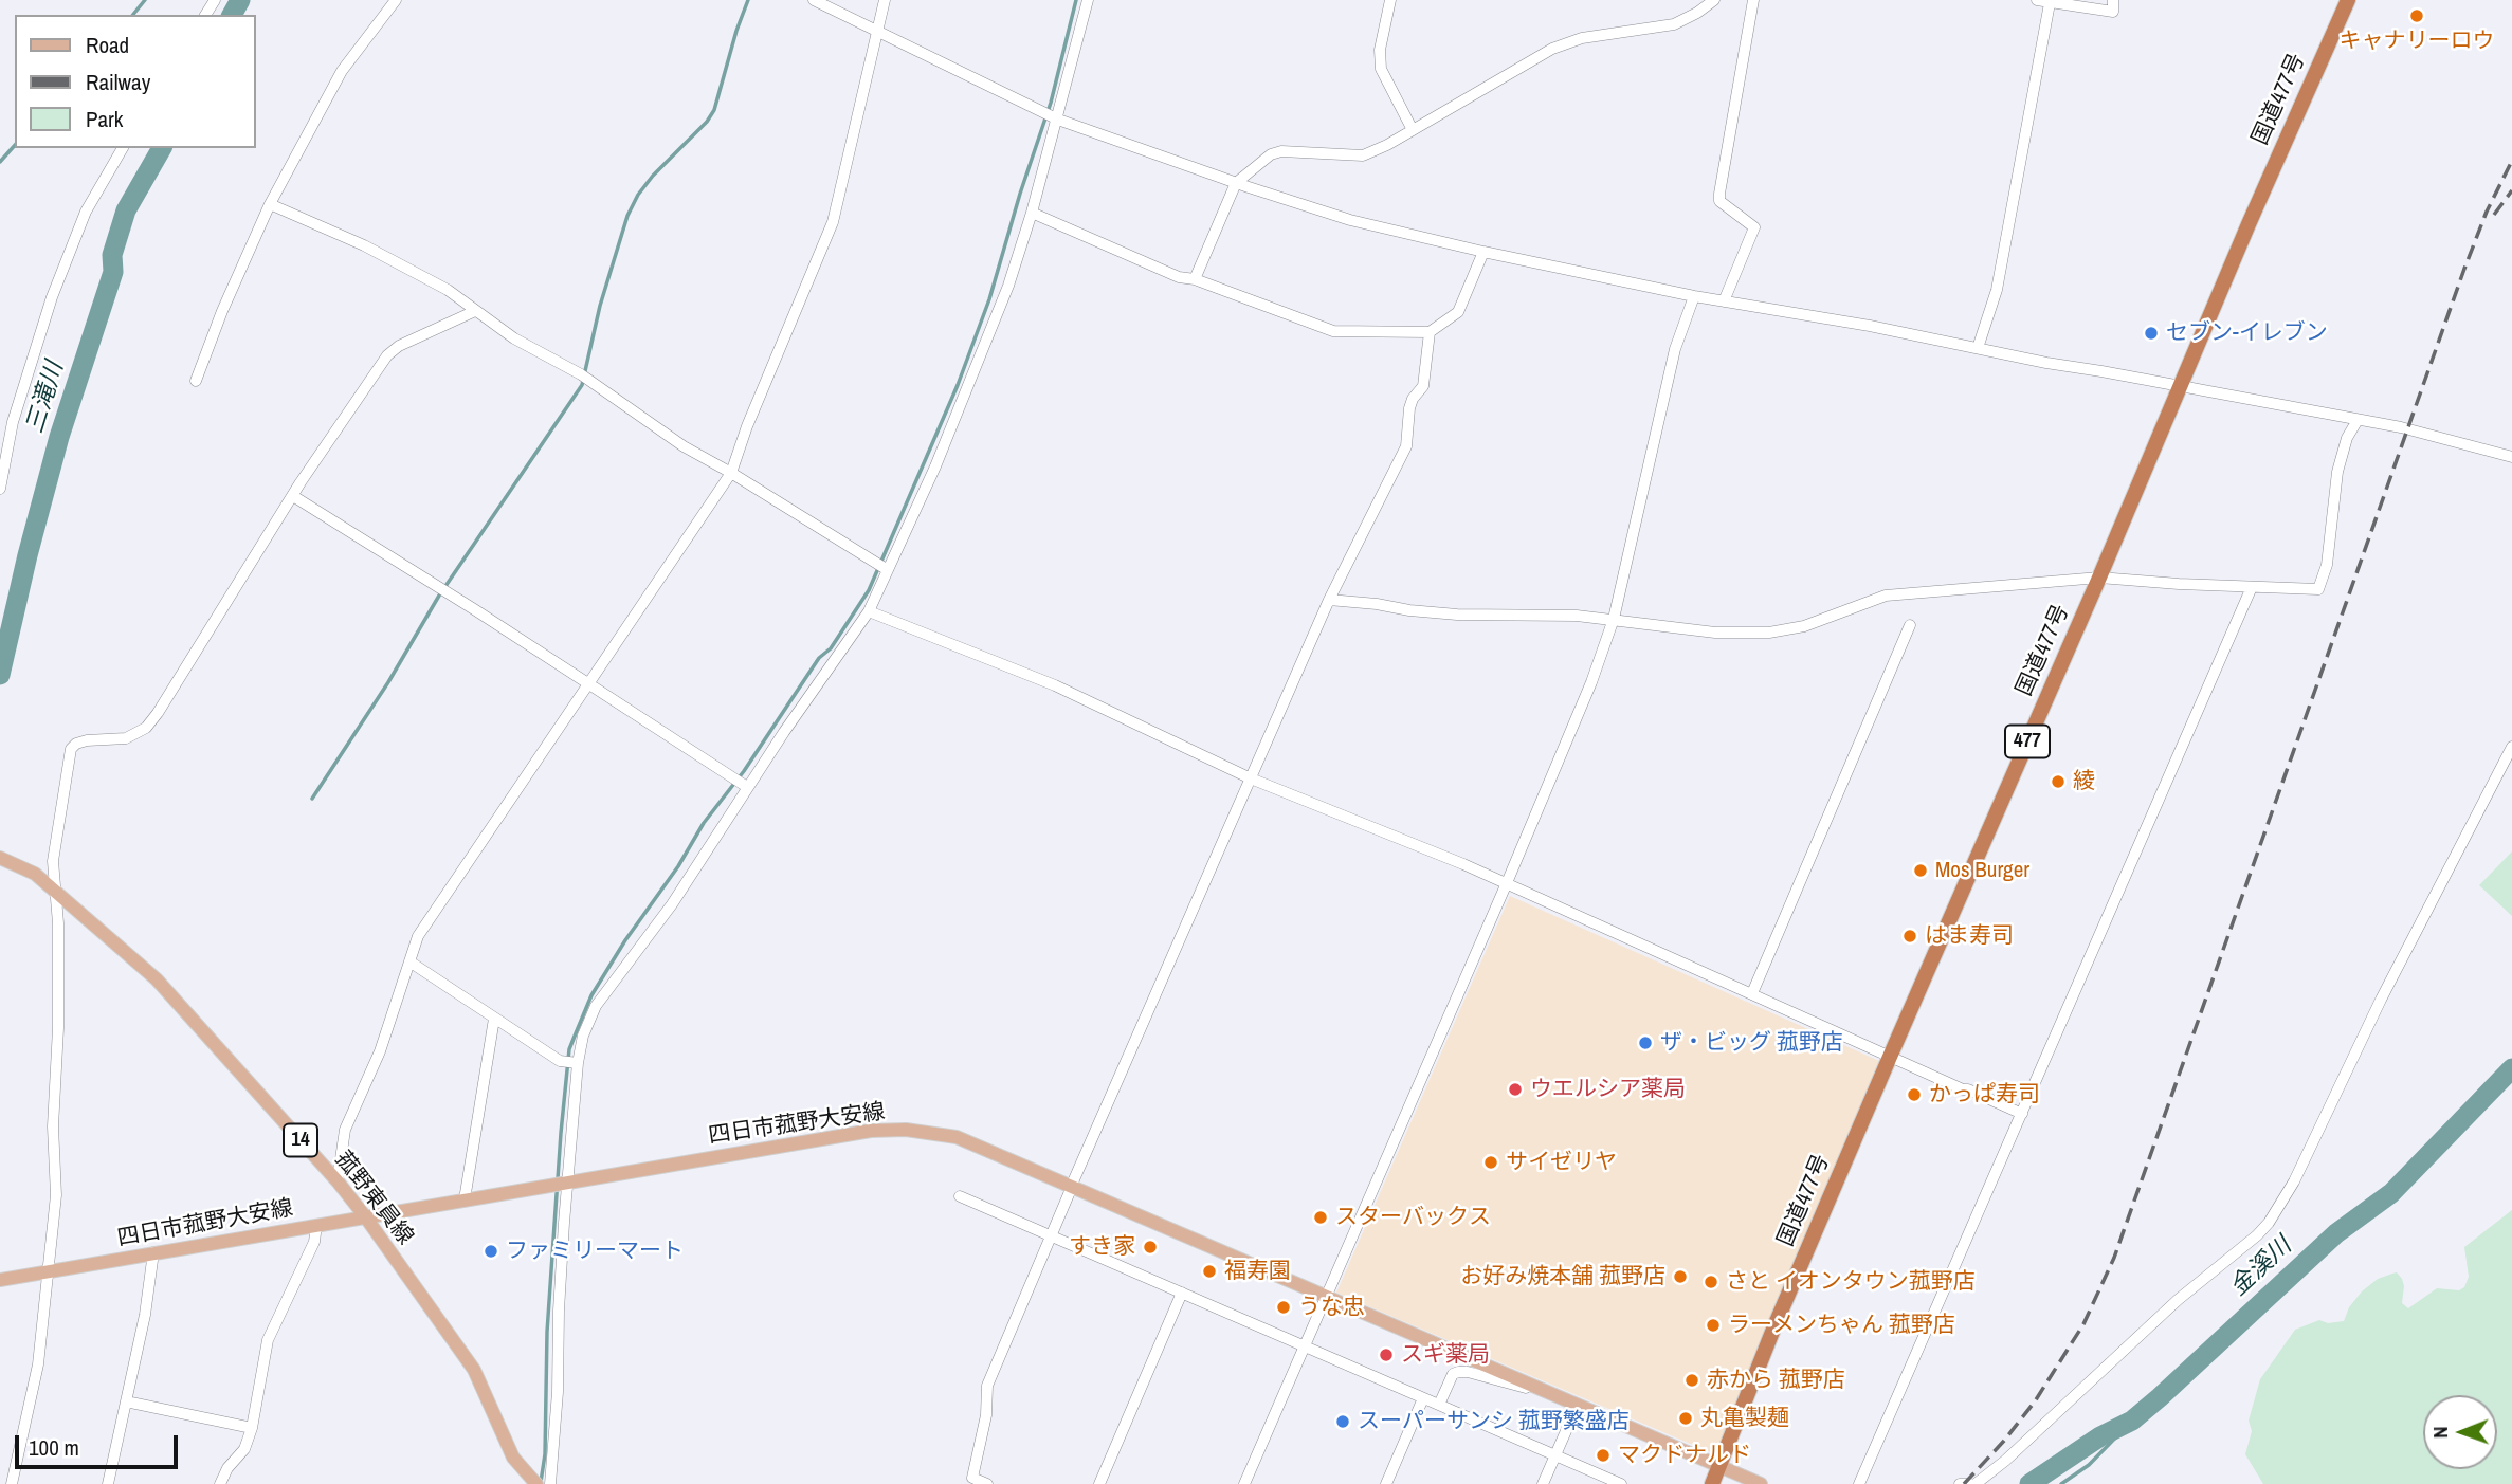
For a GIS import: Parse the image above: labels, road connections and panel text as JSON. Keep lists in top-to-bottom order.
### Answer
{
  "streets": {
    "highway": ["国道477号", "477"],
    "main road": ["四日市菰野大安線", "14", "菰野東員線"]
  },
  "crossings": [
    ["国道477号", "四日市菰野大安線"],
    ["四日市菰野大安線", "菰野東員線"]
  ],
  "water": ["三滝川", "金溪川"],
  "places": [
    "キャナリーロウ",
    "セブン-イレブン",
    "綾",
    "Mos Burger",
    "はま寿司",
    "ザ・ビッグ 菰野店",
    "ウエルシア薬局",
    "かっぱ寿司",
    "サイゼリヤ",
    "スターバックス",
    "すき家",
    "ファミリーマート",
    "福寿園",
    "お好み焼本舗 菰野店",
    "さと イオンタウン菰野店",
    "うな忠",
    "ラーメンちゃん 菰野店",
    "スギ薬局",
    "赤から 菰野店",
    "丸亀製麺",
    "スーパーサンシ 菰野繁盛店",
    "マクドナルド"
  ],
  "legend": ["Road", "Railway", "Park"],
  "scale_bar": "100 m",
  "north": "left"
}
